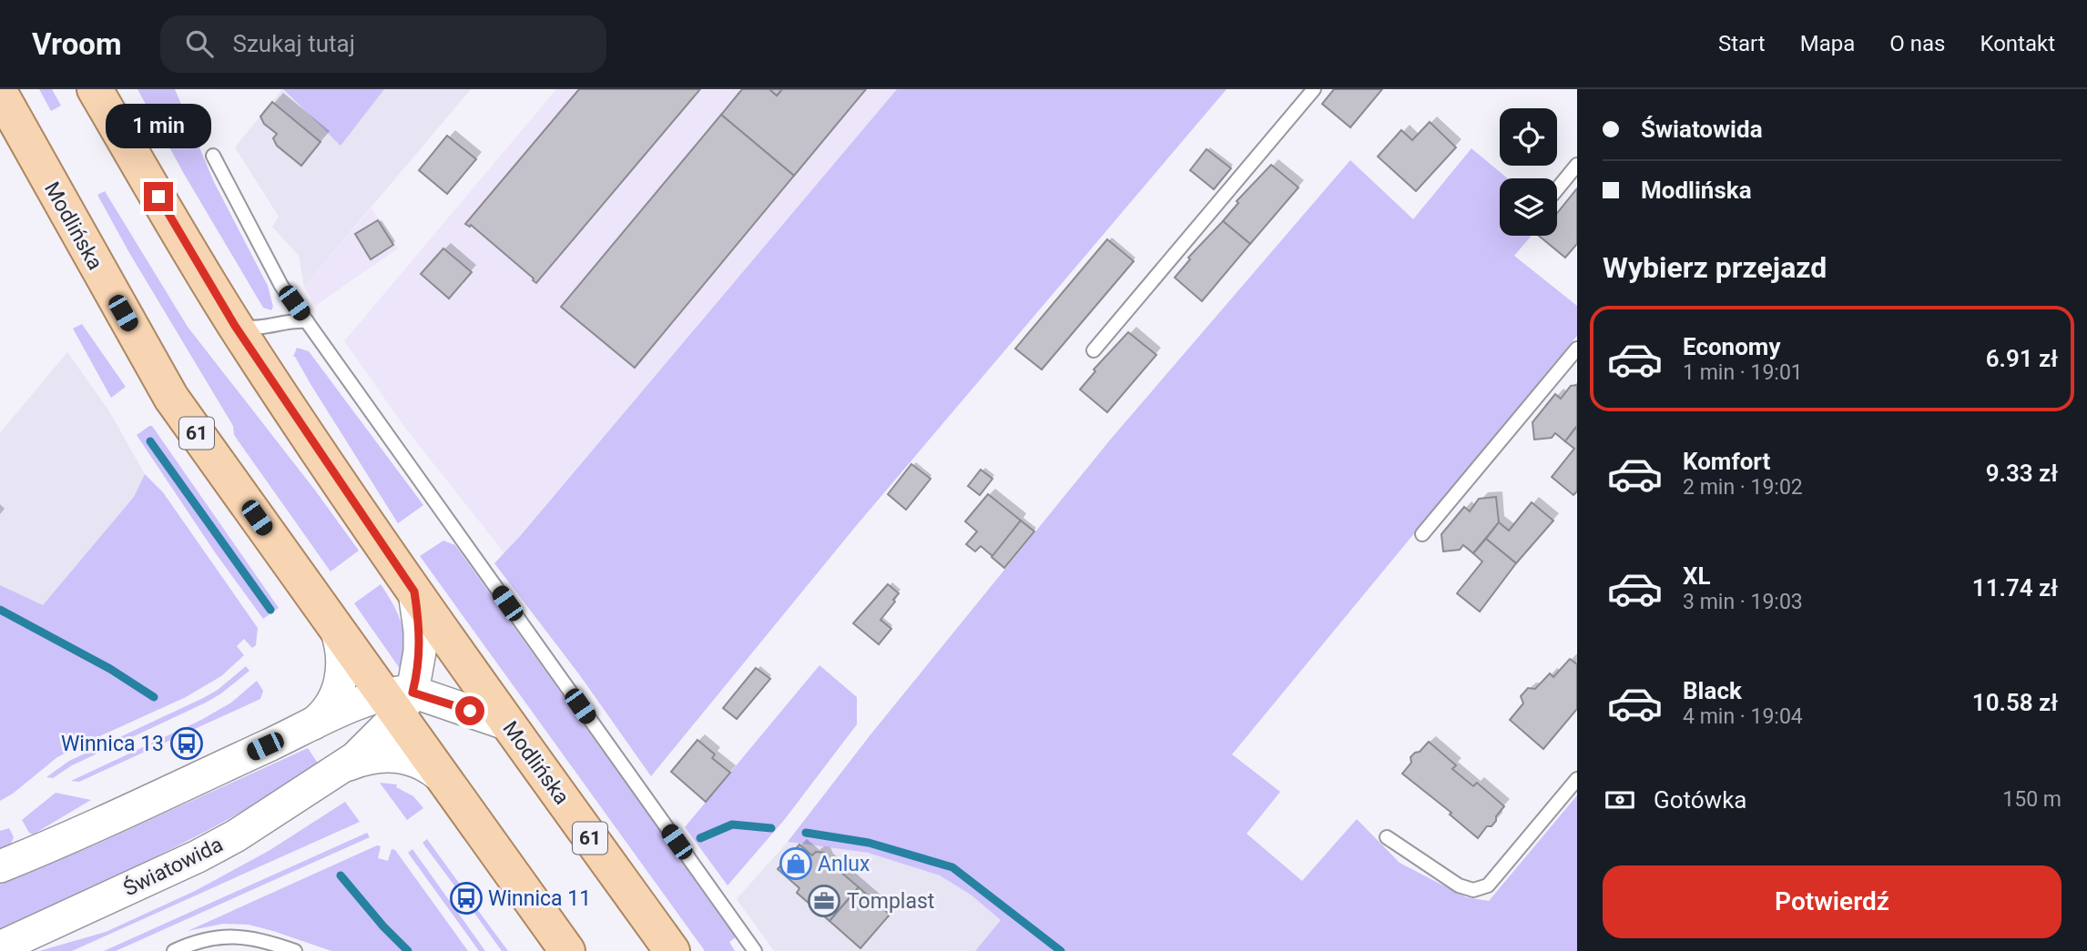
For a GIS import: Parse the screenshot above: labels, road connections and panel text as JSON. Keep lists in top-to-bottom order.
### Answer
{
  "streets": {
    "main road": ["Modlińska", "61"],
    "street": ["Światowida"]
  },
  "crossings": [
    ["Modlińska", "Światowida"]
  ],
  "places": {
    "bus stop": ["Winnica 13", "Winnica 11"],
    "shop": ["Anlux"],
    "office": ["Tomplast"]
  },
  "page": {
    "header": "Vroom",
    "search": "Szukaj tutaj",
    "nav": [
      "Start",
      "Mapa",
      "O nas",
      "Kontakt"
    ],
    "banner": ["Światowida", "Modlińska"],
    "bubble": "1 min",
    "heading": "Wybierz przejazd",
    "list": [
      {
        "name": "Economy",
        "note": "1 min · 19:01",
        "value": "6.91 zł"
      },
      {
        "name": "Komfort",
        "note": "2 min · 19:02",
        "value": "9.33 zł"
      },
      {
        "name": "XL",
        "note": "3 min · 19:03",
        "value": "11.74 zł"
      },
      {
        "name": "Black",
        "note": "4 min · 19:04",
        "value": "10.58 zł"
      }
    ],
    "pay": ["Gotówka", "150 m"],
    "buttons": "Potwierdź"
  }
}
